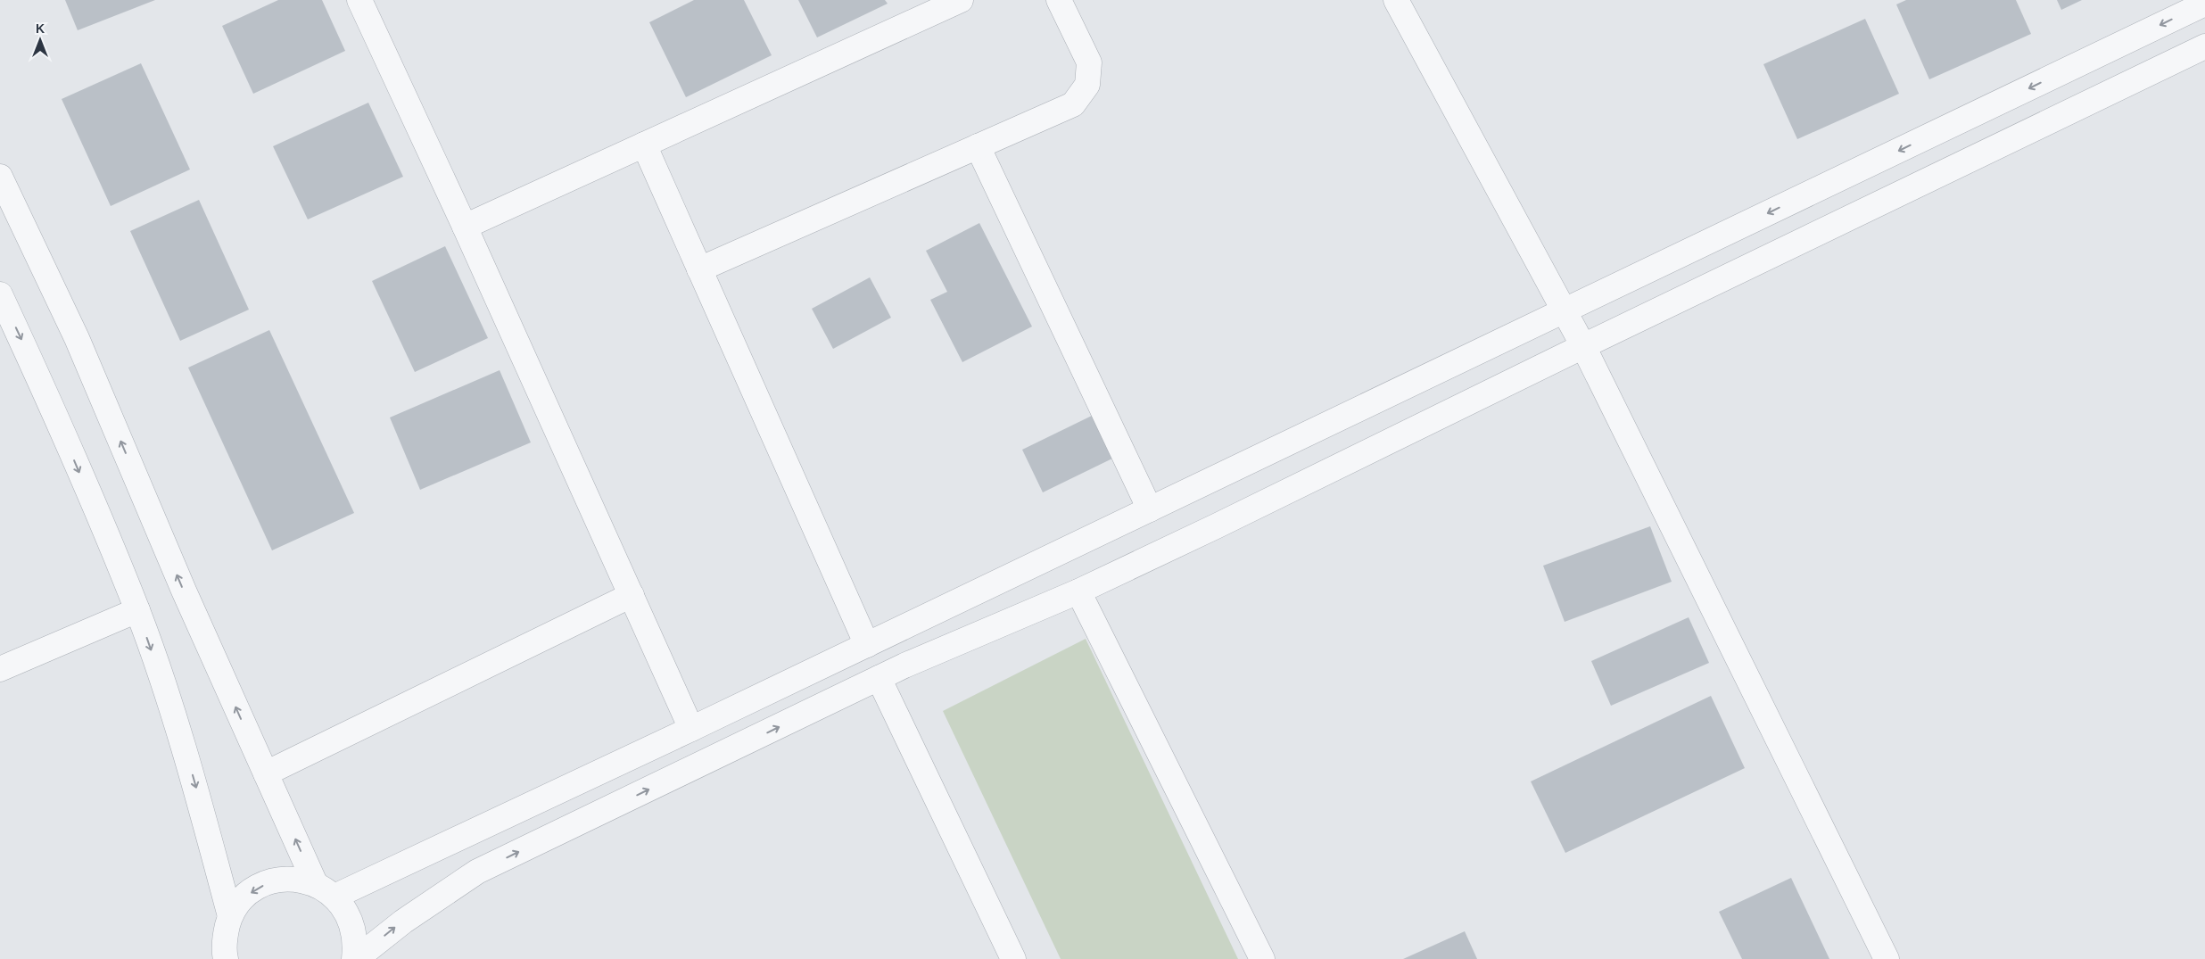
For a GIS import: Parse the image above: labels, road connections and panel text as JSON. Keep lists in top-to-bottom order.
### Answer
{
  "north": "top"
}
